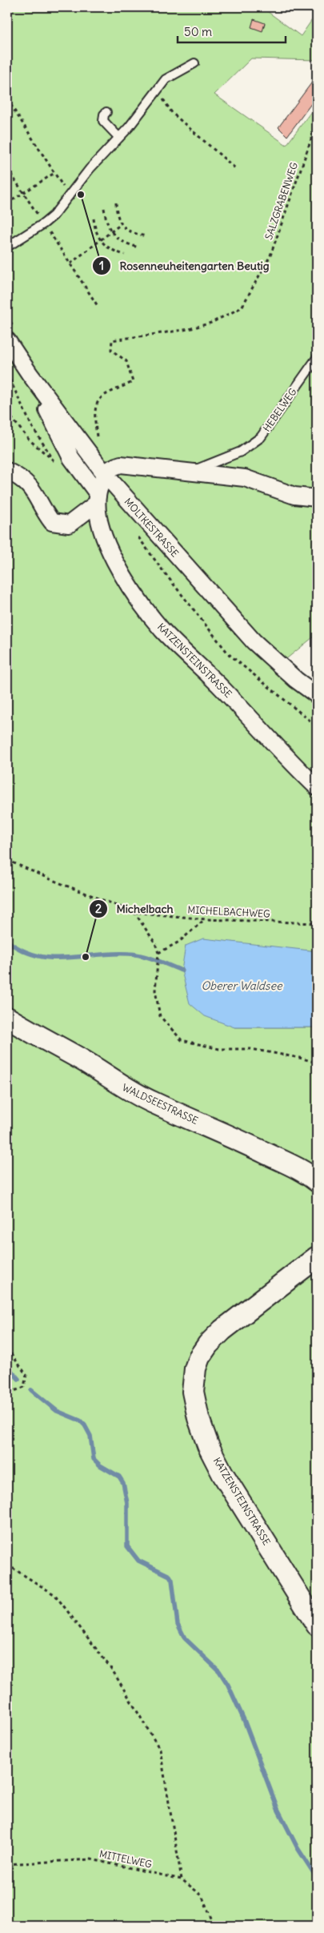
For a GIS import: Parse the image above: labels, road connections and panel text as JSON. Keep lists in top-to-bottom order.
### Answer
{
  "streets": {
    "street": [
      "HEBELWEG",
      "MOLTKESTRASSE",
      "KATZENSTEINSTRASSE",
      "WALDSEESTRASSE"
    ],
    "path": ["SALZGRABENWEG", "MICHELBACHWEG", "MITTELWEG"]
  },
  "crossings": [
    ["HEBELWEG", "MOLTKESTRASSE"],
    ["MOLTKESTRASSE", "KATZENSTEINSTRASSE"]
  ],
  "water": ["Oberer Waldsee"],
  "places": ["Rosenneuheitengarten Beutig", "Michelbach"],
  "scale_bar": "50 m"
}
